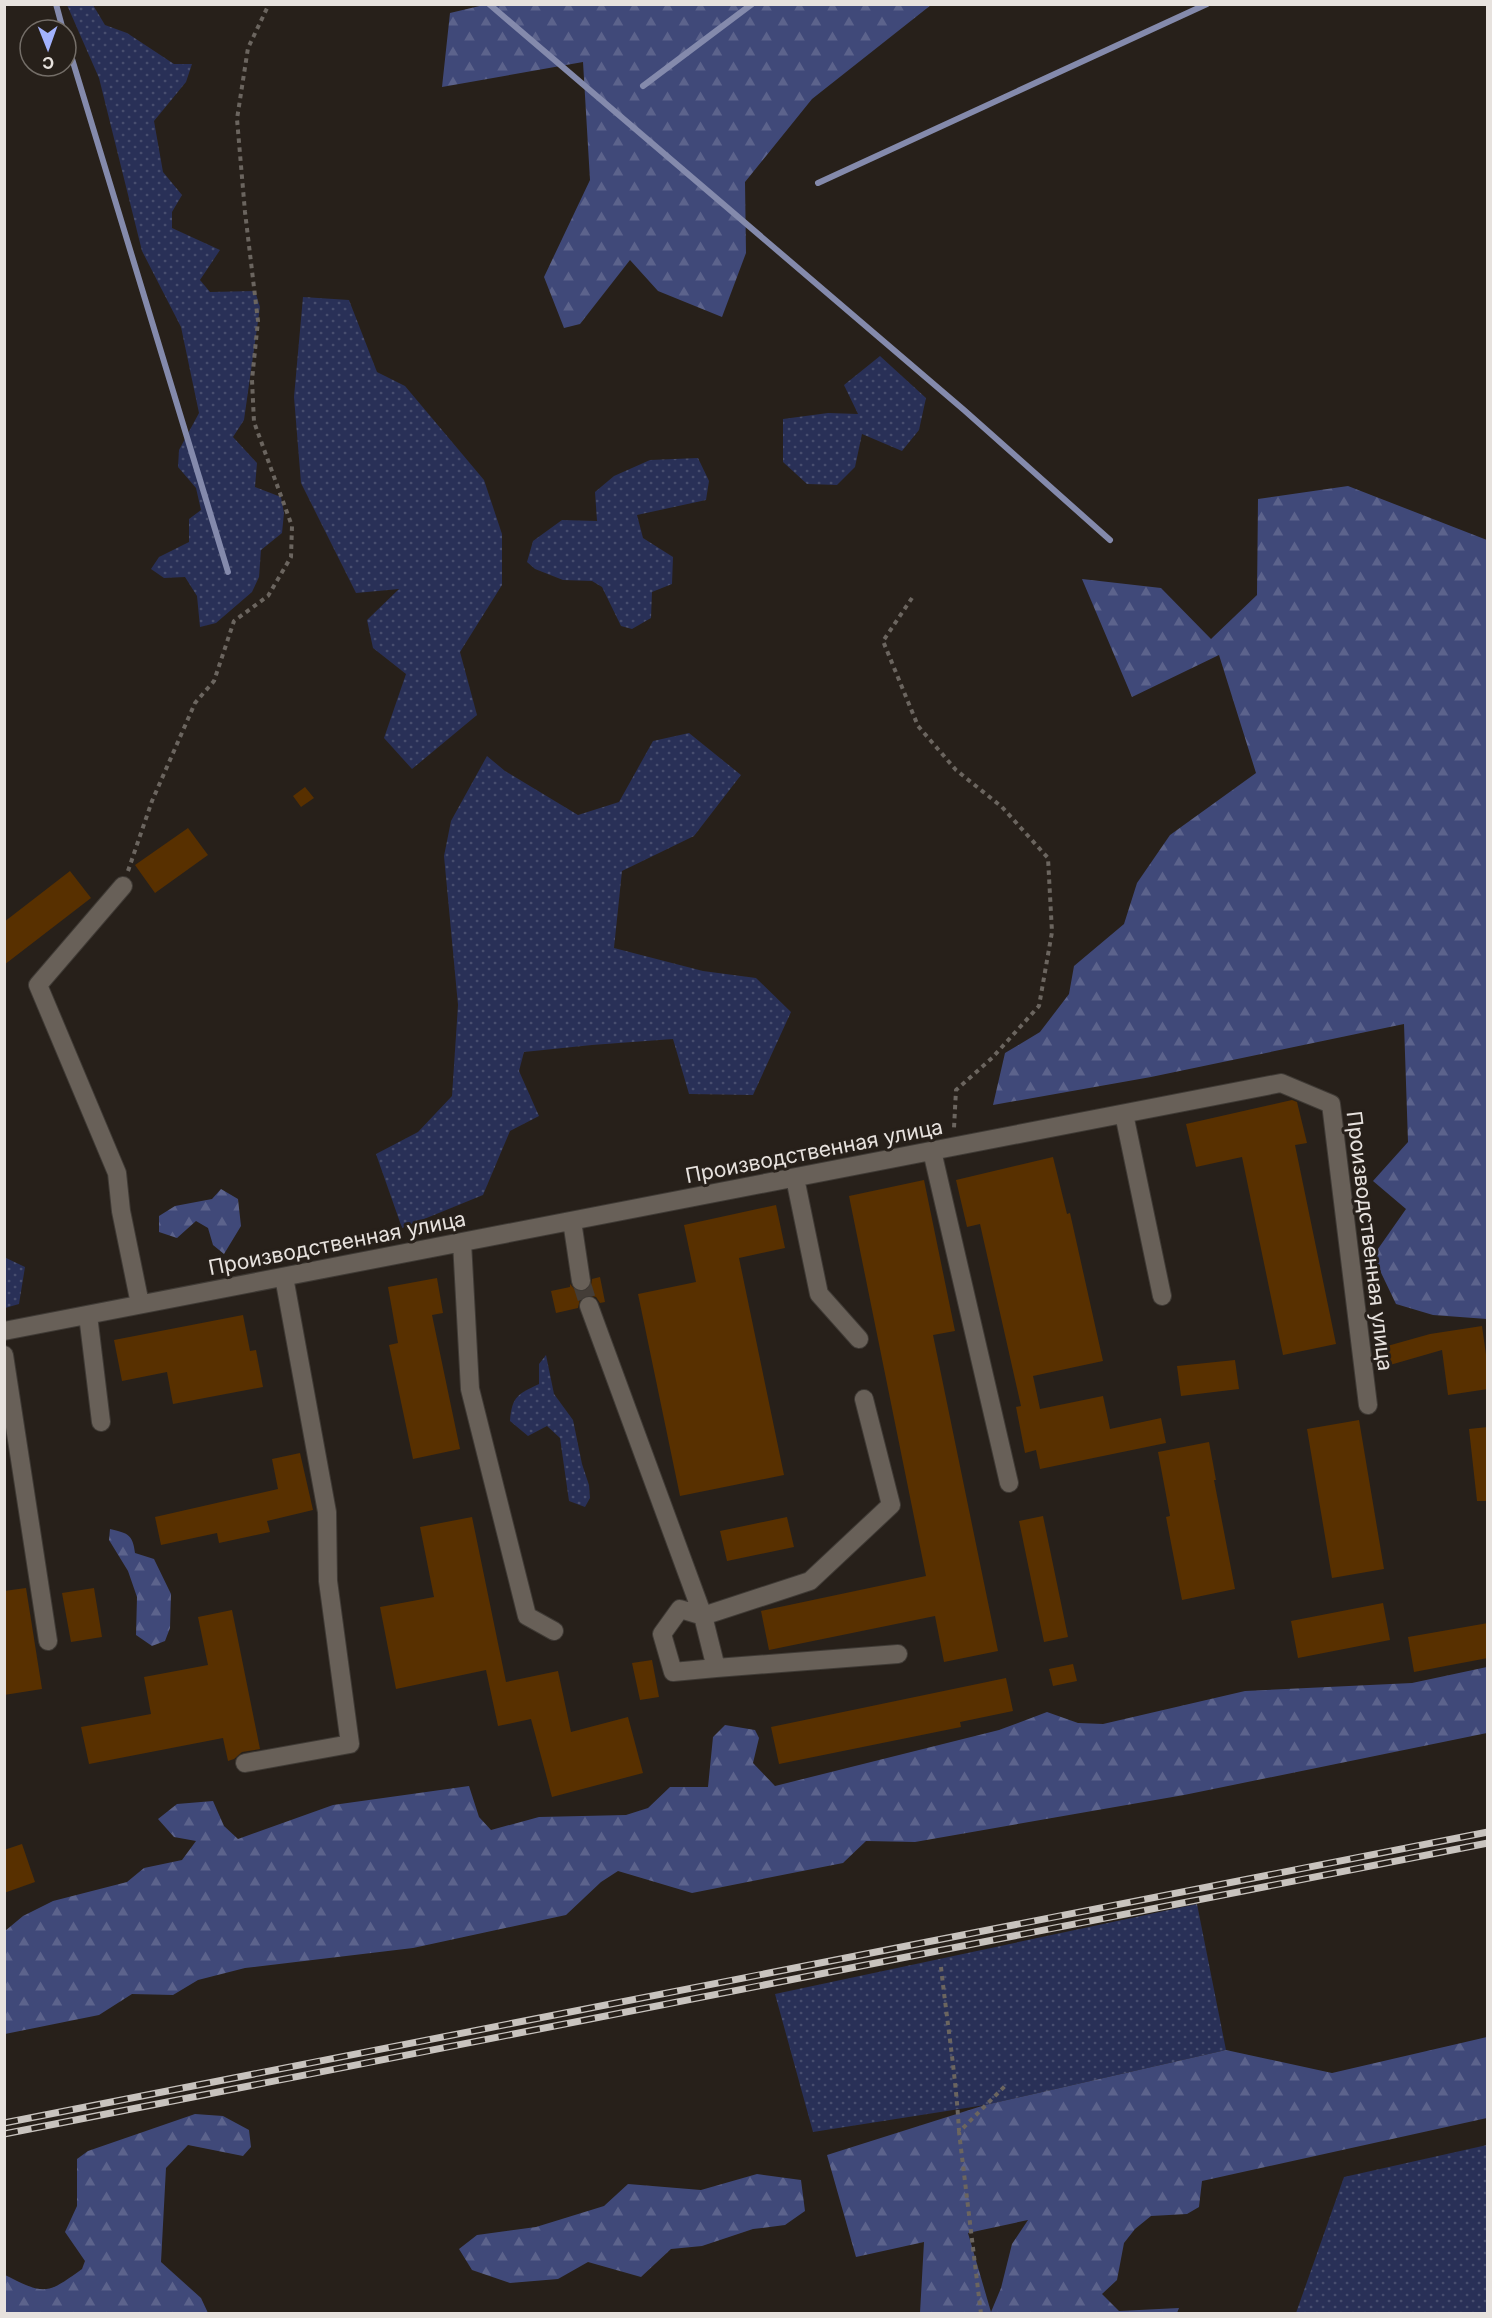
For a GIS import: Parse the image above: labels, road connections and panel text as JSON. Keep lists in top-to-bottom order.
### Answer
{
  "streets": {
    "street": ["Производственная улица"]
  },
  "north": "bottom"
}
